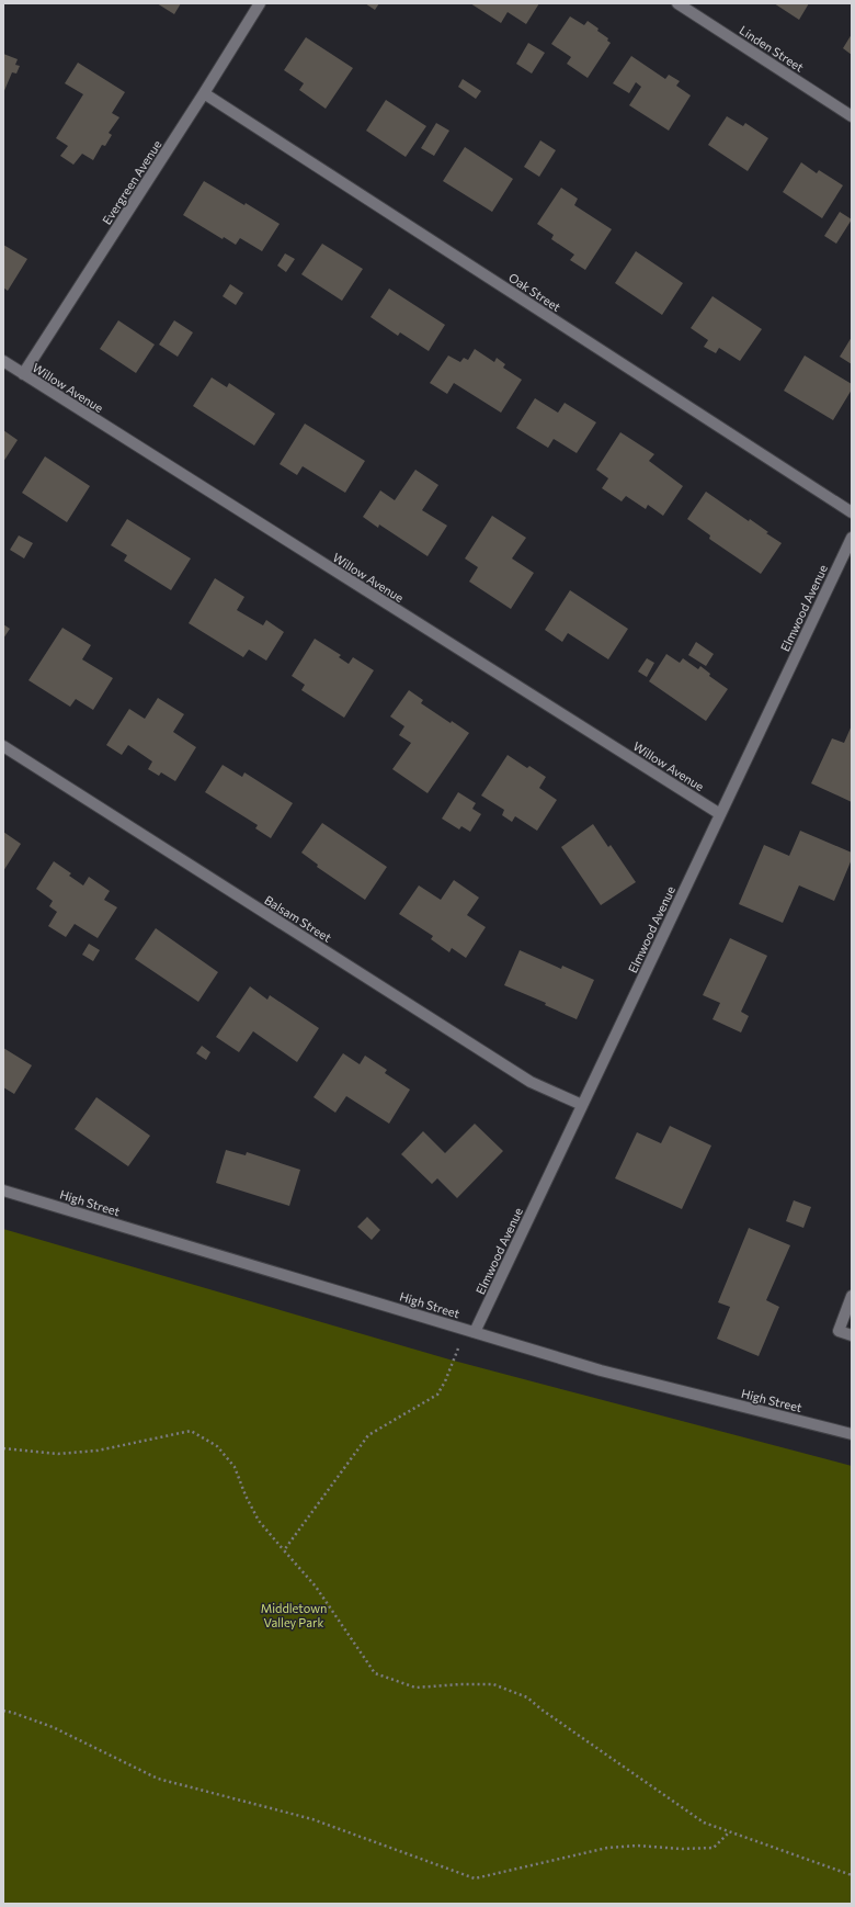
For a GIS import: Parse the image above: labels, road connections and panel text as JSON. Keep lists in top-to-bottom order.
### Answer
{
  "streets": {
    "street": [
      "Linden Street",
      "Evergreen Avenue",
      "Oak Street",
      "Willow Avenue",
      "Elmwood Avenue",
      "Balsam Street",
      "High Street"
    ]
  },
  "crossings": [
    ["Evergreen Avenue", "Oak Street"],
    ["Evergreen Avenue", "Willow Avenue"],
    ["Willow Avenue", "Elmwood Avenue"],
    ["Elmwood Avenue", "Balsam Street"],
    ["Elmwood Avenue", "High Street"]
  ],
  "parks": ["Middletown Valley Park"]
}
